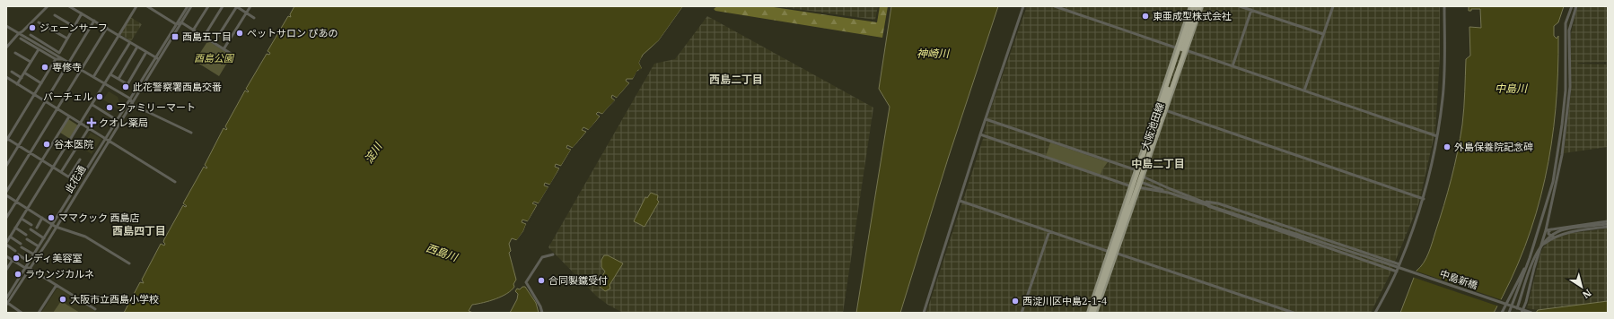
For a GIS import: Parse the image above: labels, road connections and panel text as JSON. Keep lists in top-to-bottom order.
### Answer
{
  "streets": {
    "main road": ["大阪池田線"],
    "street": ["此花通", "中島新橋"]
  },
  "districts": ["西島二丁目", "中島二丁目", "酉島四丁目"],
  "water": [
    "神崎川",
    "中島川",
    "淀川",
    "西島川"
  ],
  "parks": ["酉島公園"],
  "places": {
    "other": [
      "東亜成型株式会社",
      "ジェーンサーフ",
      "ペットサロン ぴあの",
      "専修寺",
      "此花警察署酉島交番",
      "バーチェル",
      "ファミリーマート",
      "谷本医院",
      "外島保養院記念碑",
      "ママクック 酉島店",
      "レディ美容室",
      "ラウンジカルネ",
      "合同製鐵受付",
      "大阪市立酉島小学校",
      "西淀川区中島2-1-4"
    ],
    "transit": ["酉島五丁目"],
    "health": ["クオレ薬局"]
  },
  "north": "bottom right"
}
